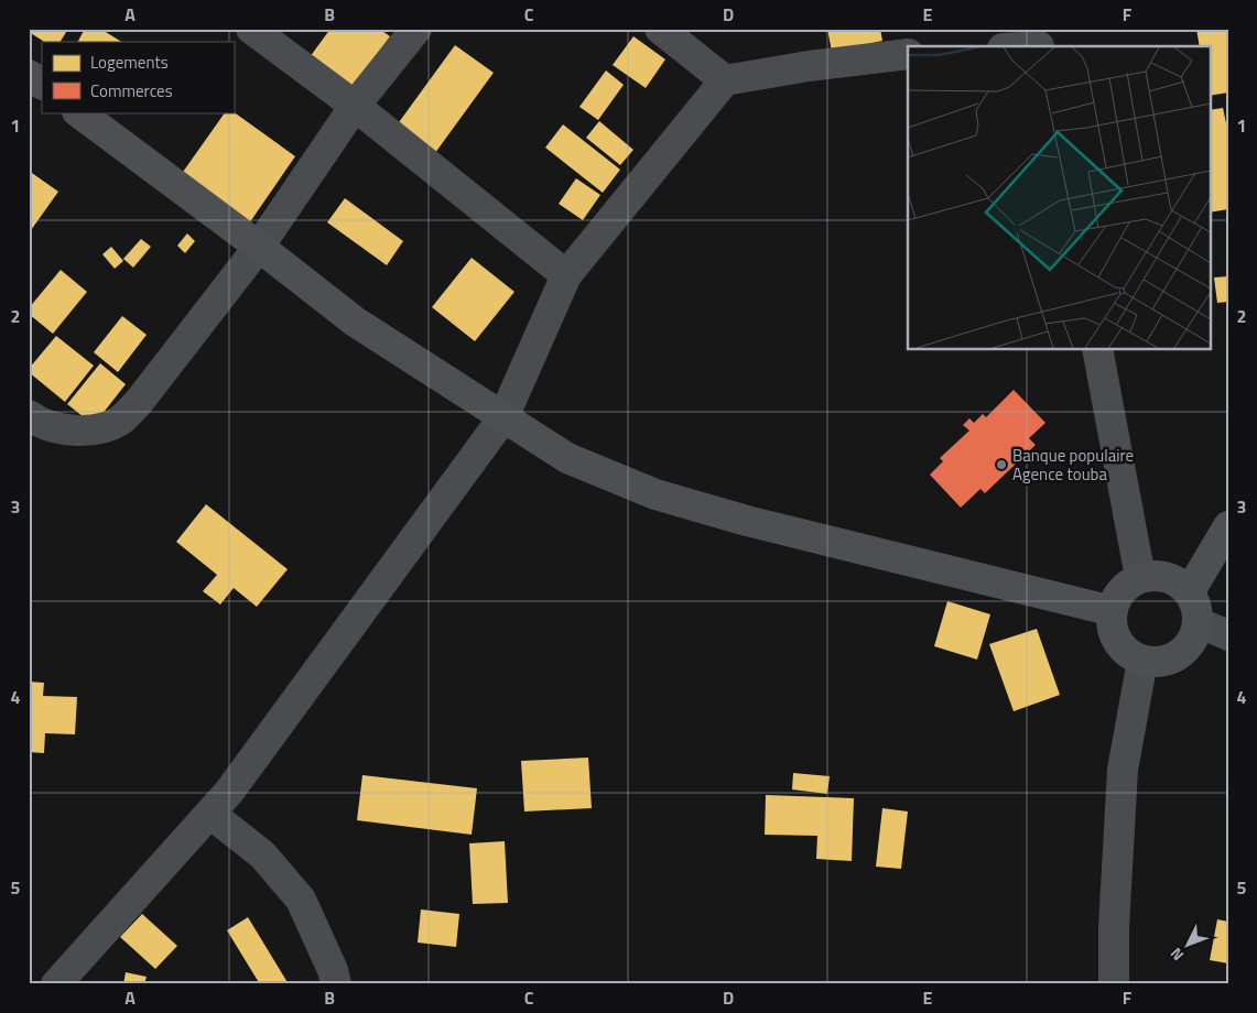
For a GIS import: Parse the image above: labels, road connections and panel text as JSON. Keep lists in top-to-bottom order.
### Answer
{
  "places": ["Banque populaire Agence touba"],
  "legend": ["Logements", "Commerces"],
  "north": "bottom left",
  "grid": {
    "columns": [
      "A",
      "B",
      "C",
      "D",
      "E",
      "F"
    ],
    "rows": [
      "1",
      "2",
      "3",
      "4",
      "5"
    ]
  }
}
